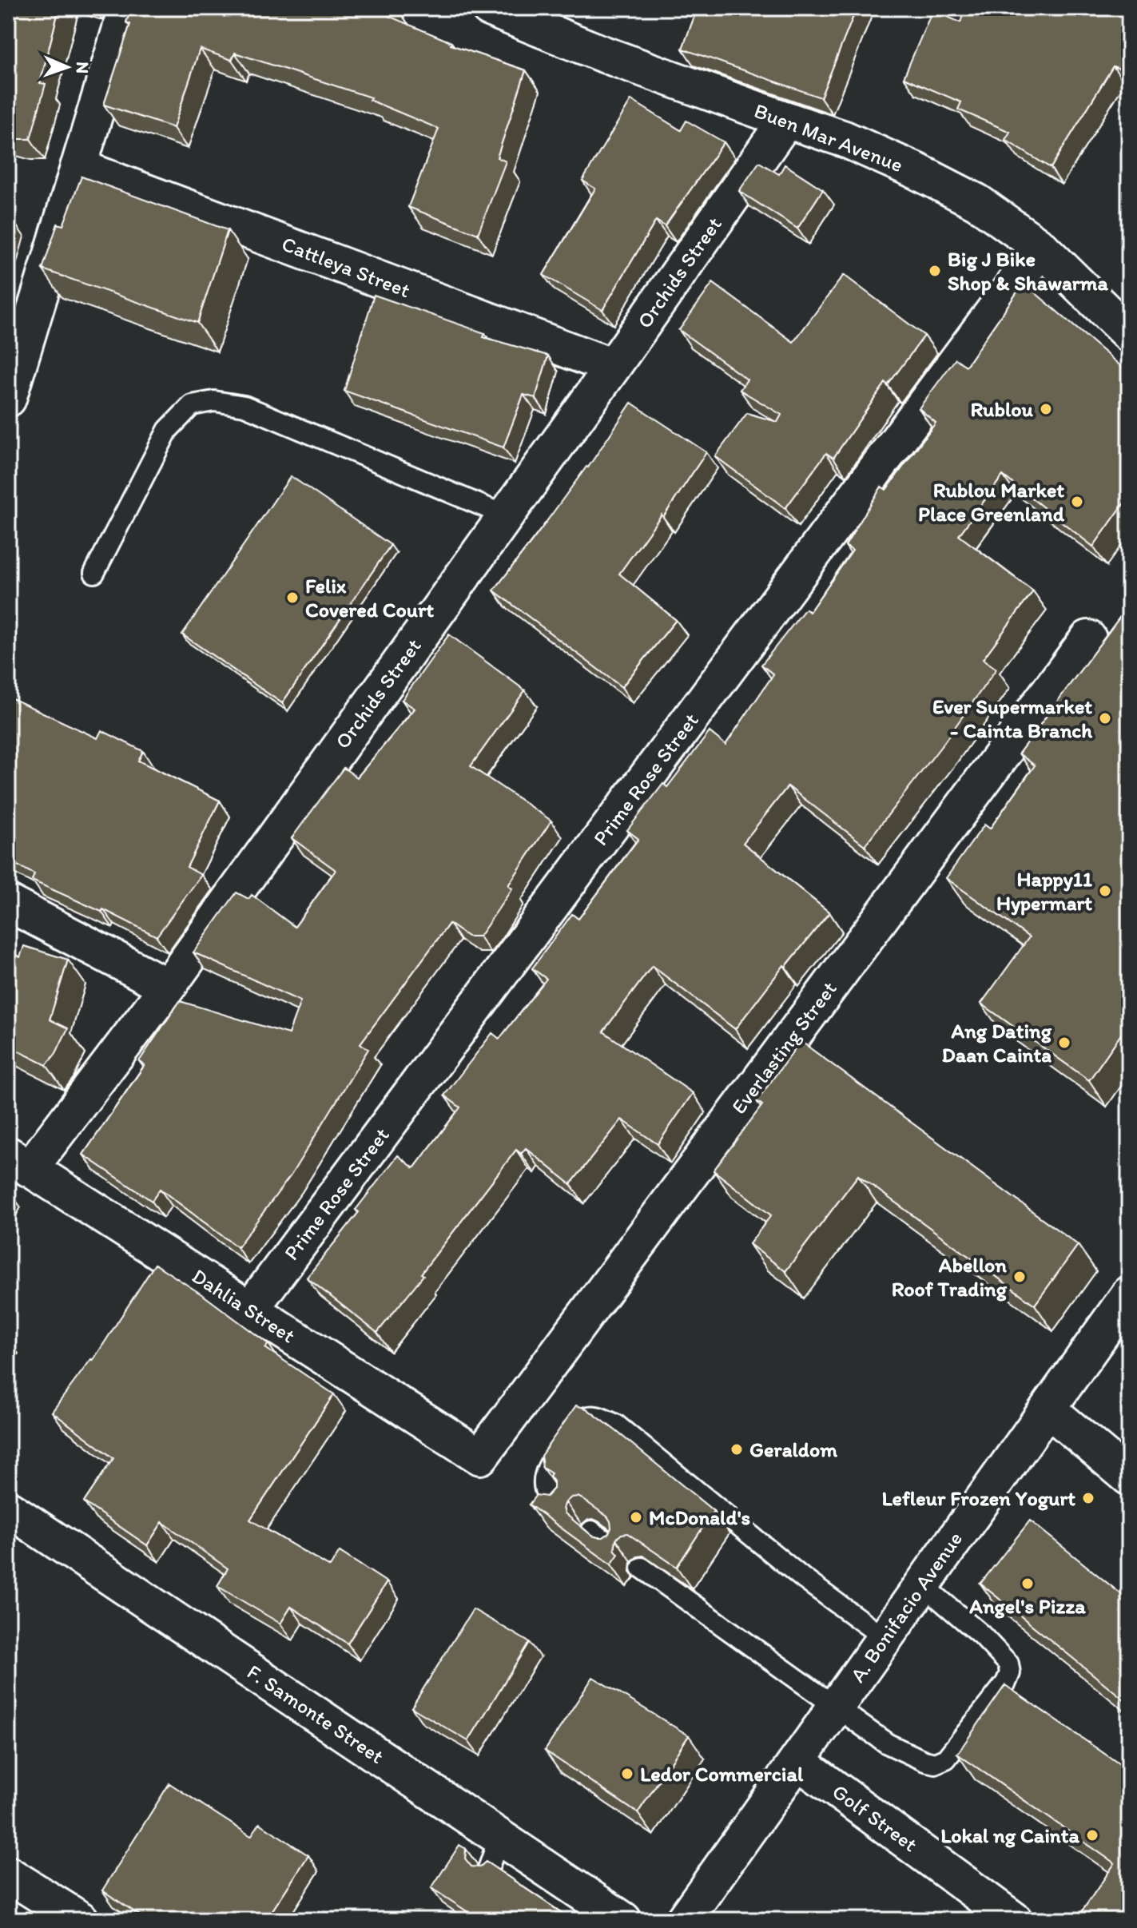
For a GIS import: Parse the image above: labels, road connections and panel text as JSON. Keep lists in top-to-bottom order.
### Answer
{
  "streets": {
    "street": [
      "Buen Mar Avenue",
      "Cattleya Street",
      "Orchids Street",
      "Prime Rose Street",
      "Everlasting Street",
      "Dahlia Street",
      "A. Bonifacio Avenue",
      "F. Samonte Street",
      "Golf Street"
    ]
  },
  "crossings": [
    ["Buen Mar Avenue", "Orchids Street"],
    ["Buen Mar Avenue", "Prime Rose Street"],
    ["Cattleya Street", "Orchids Street"],
    ["Orchids Street", "Dahlia Street"],
    ["Prime Rose Street", "Dahlia Street"],
    ["Everlasting Street", "Dahlia Street"],
    ["A. Bonifacio Avenue", "Golf Street"]
  ],
  "places": [
    "Big J Bike Shop & Shawarma",
    "Rublou",
    "Rublou Market Place Greenland",
    "Felix Covered Court",
    "Ever Supermarket - Cainta Branch",
    "Happy11 Hypermart",
    "Ang Dating Daan Cainta",
    "Abellon Roof Trading",
    "Geraldom",
    "Lefleur Frozen Yogurt",
    "McDonald's",
    "Angel's Pizza",
    "Ledor Commercial",
    "Lokal ng Cainta"
  ],
  "north": "right"
}
